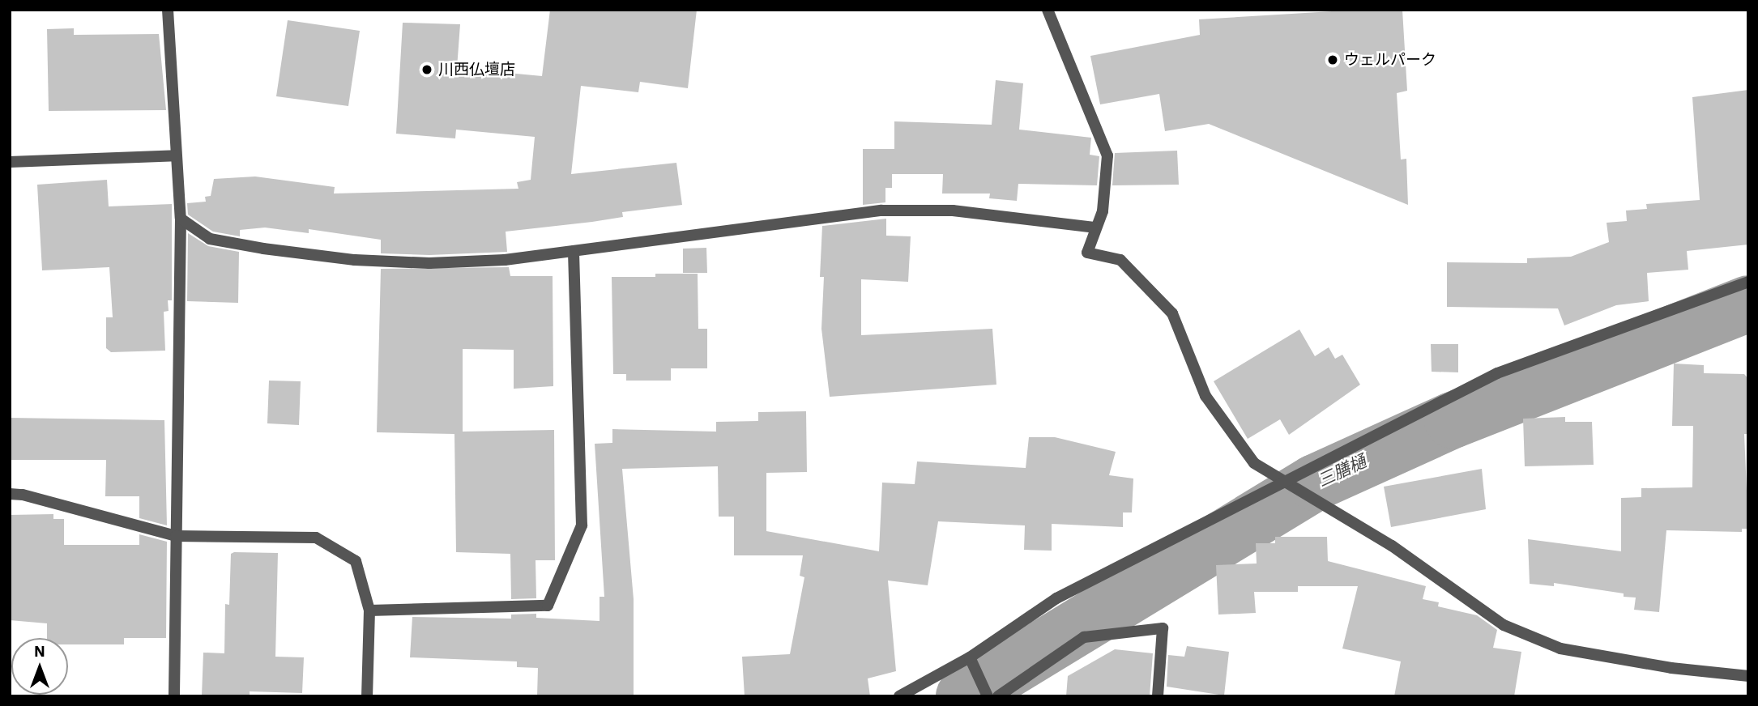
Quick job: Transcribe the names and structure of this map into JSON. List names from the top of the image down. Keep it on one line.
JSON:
{"water":["三膳樋"],"places":["ウェルパーク","川西仏壇店"],"north":"top"}
